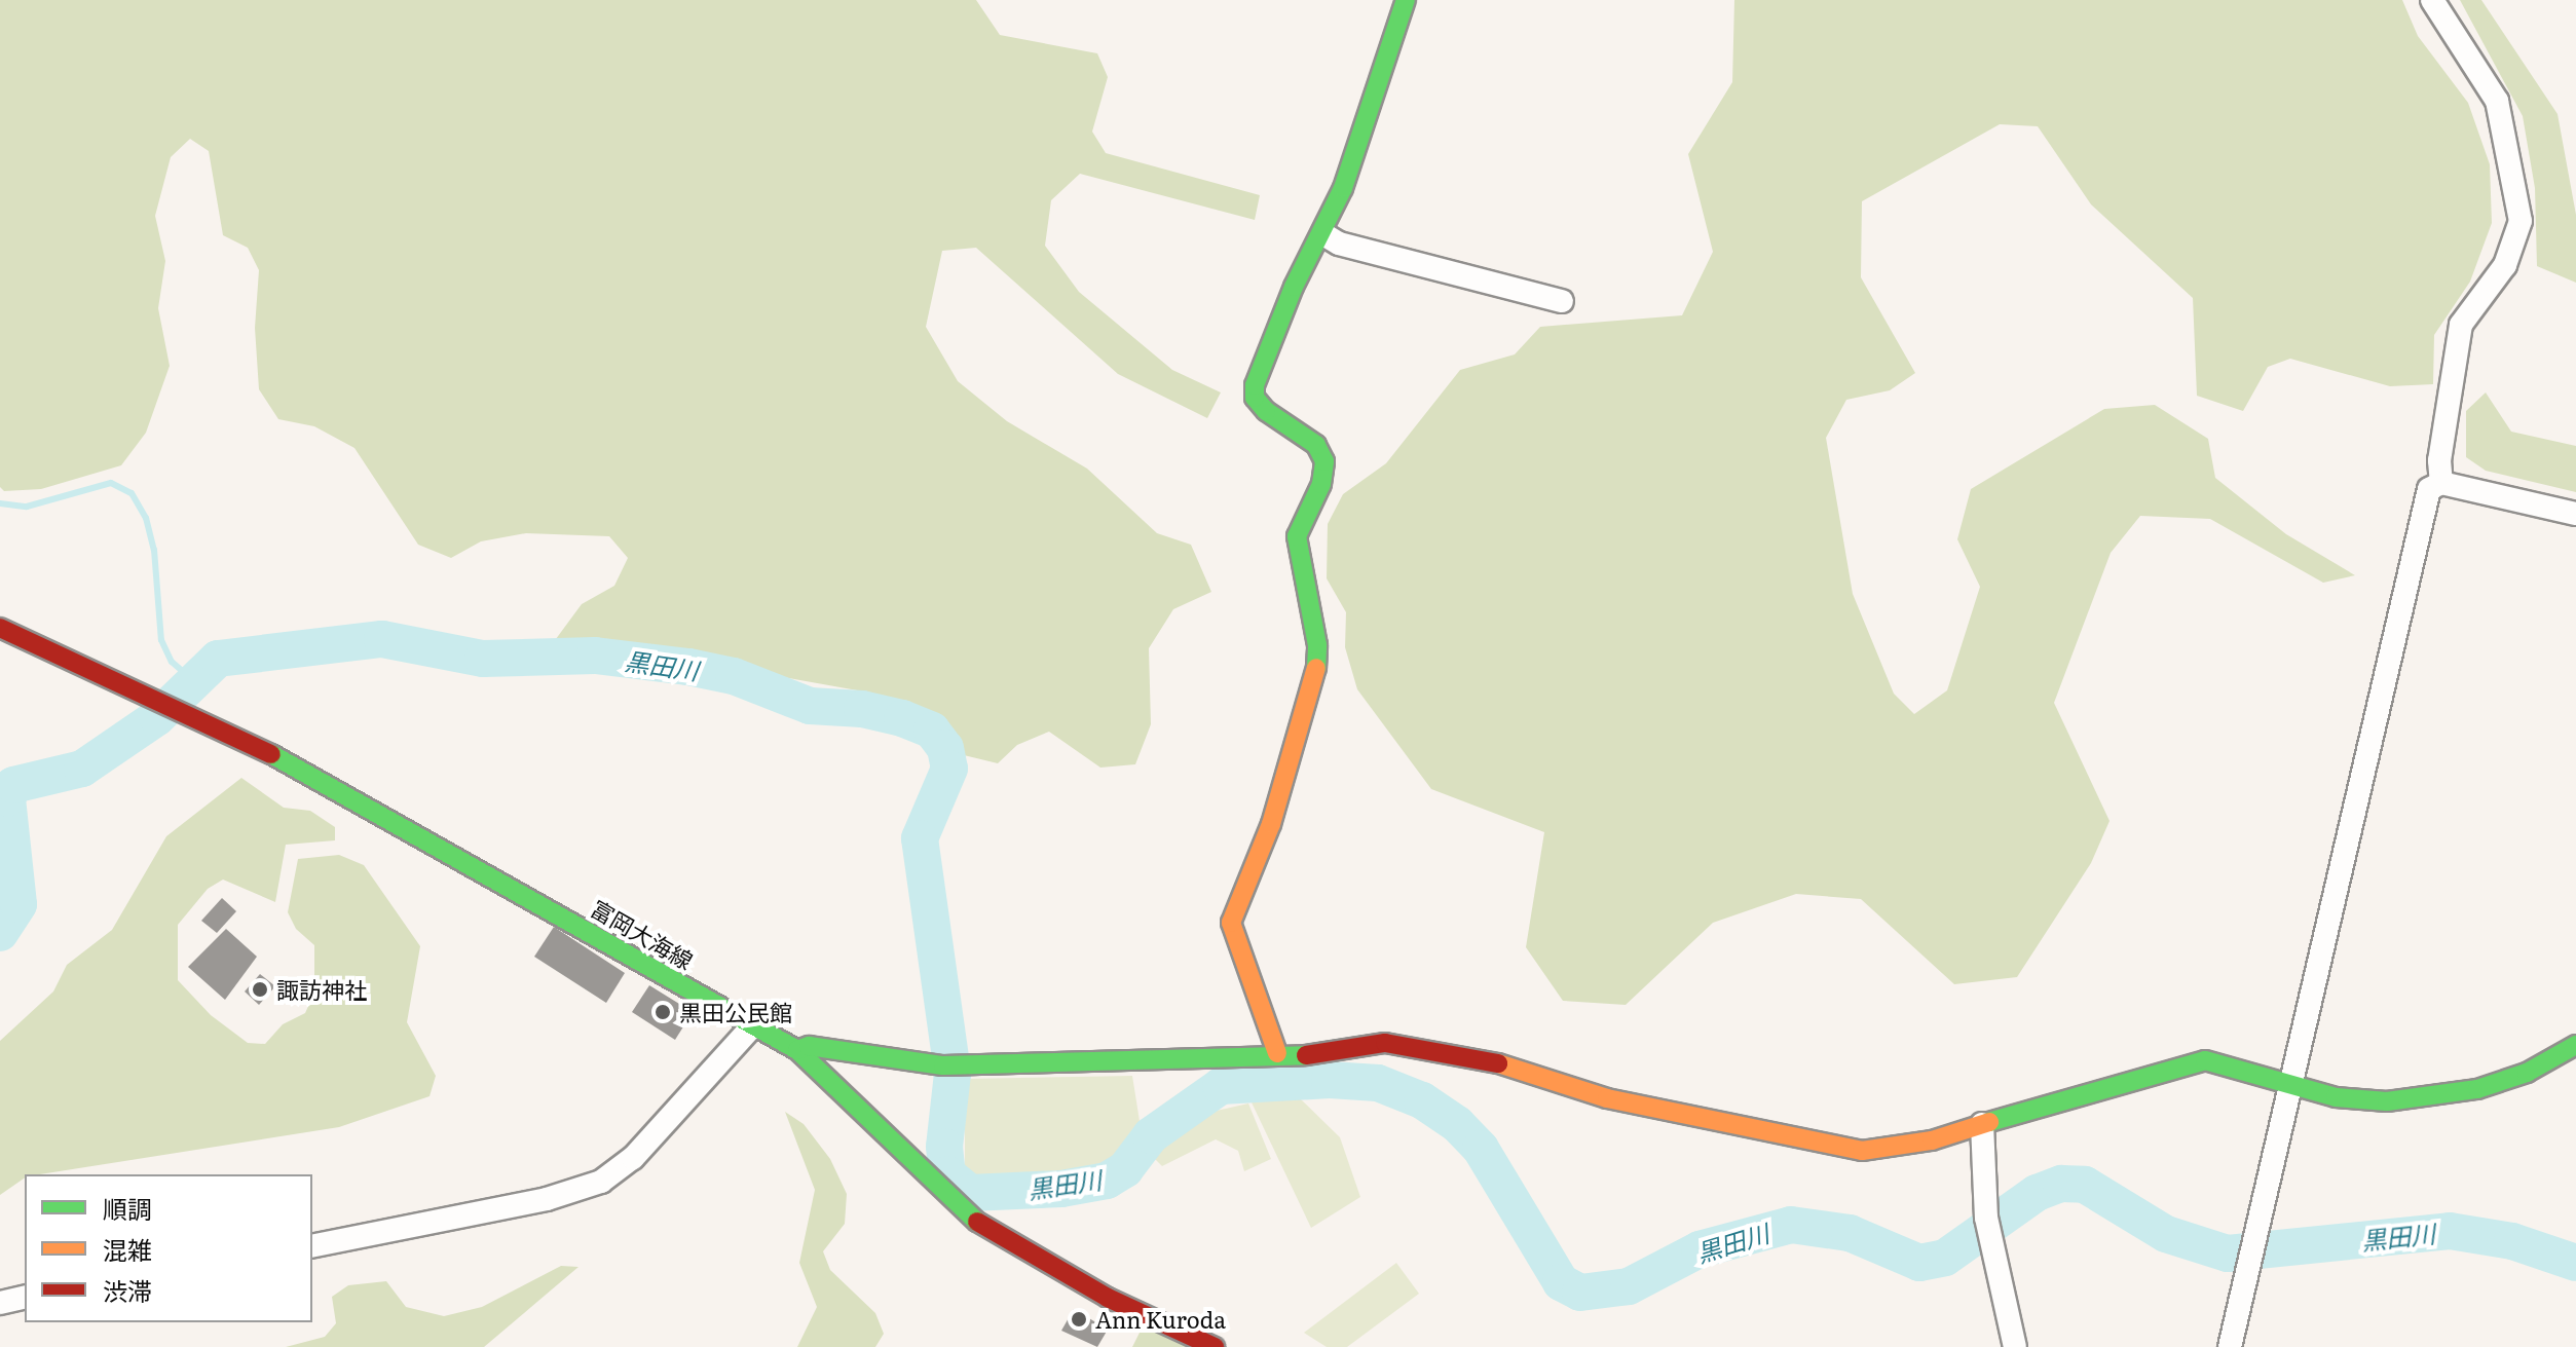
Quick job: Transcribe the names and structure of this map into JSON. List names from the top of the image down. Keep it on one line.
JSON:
{"streets":{"street":["富岡大海線"]},"water":["黒田川"],"places":["諏訪神社","黒田公民館","Ann Kuroda"],"legend":["順調","混雑","渋滞"]}
